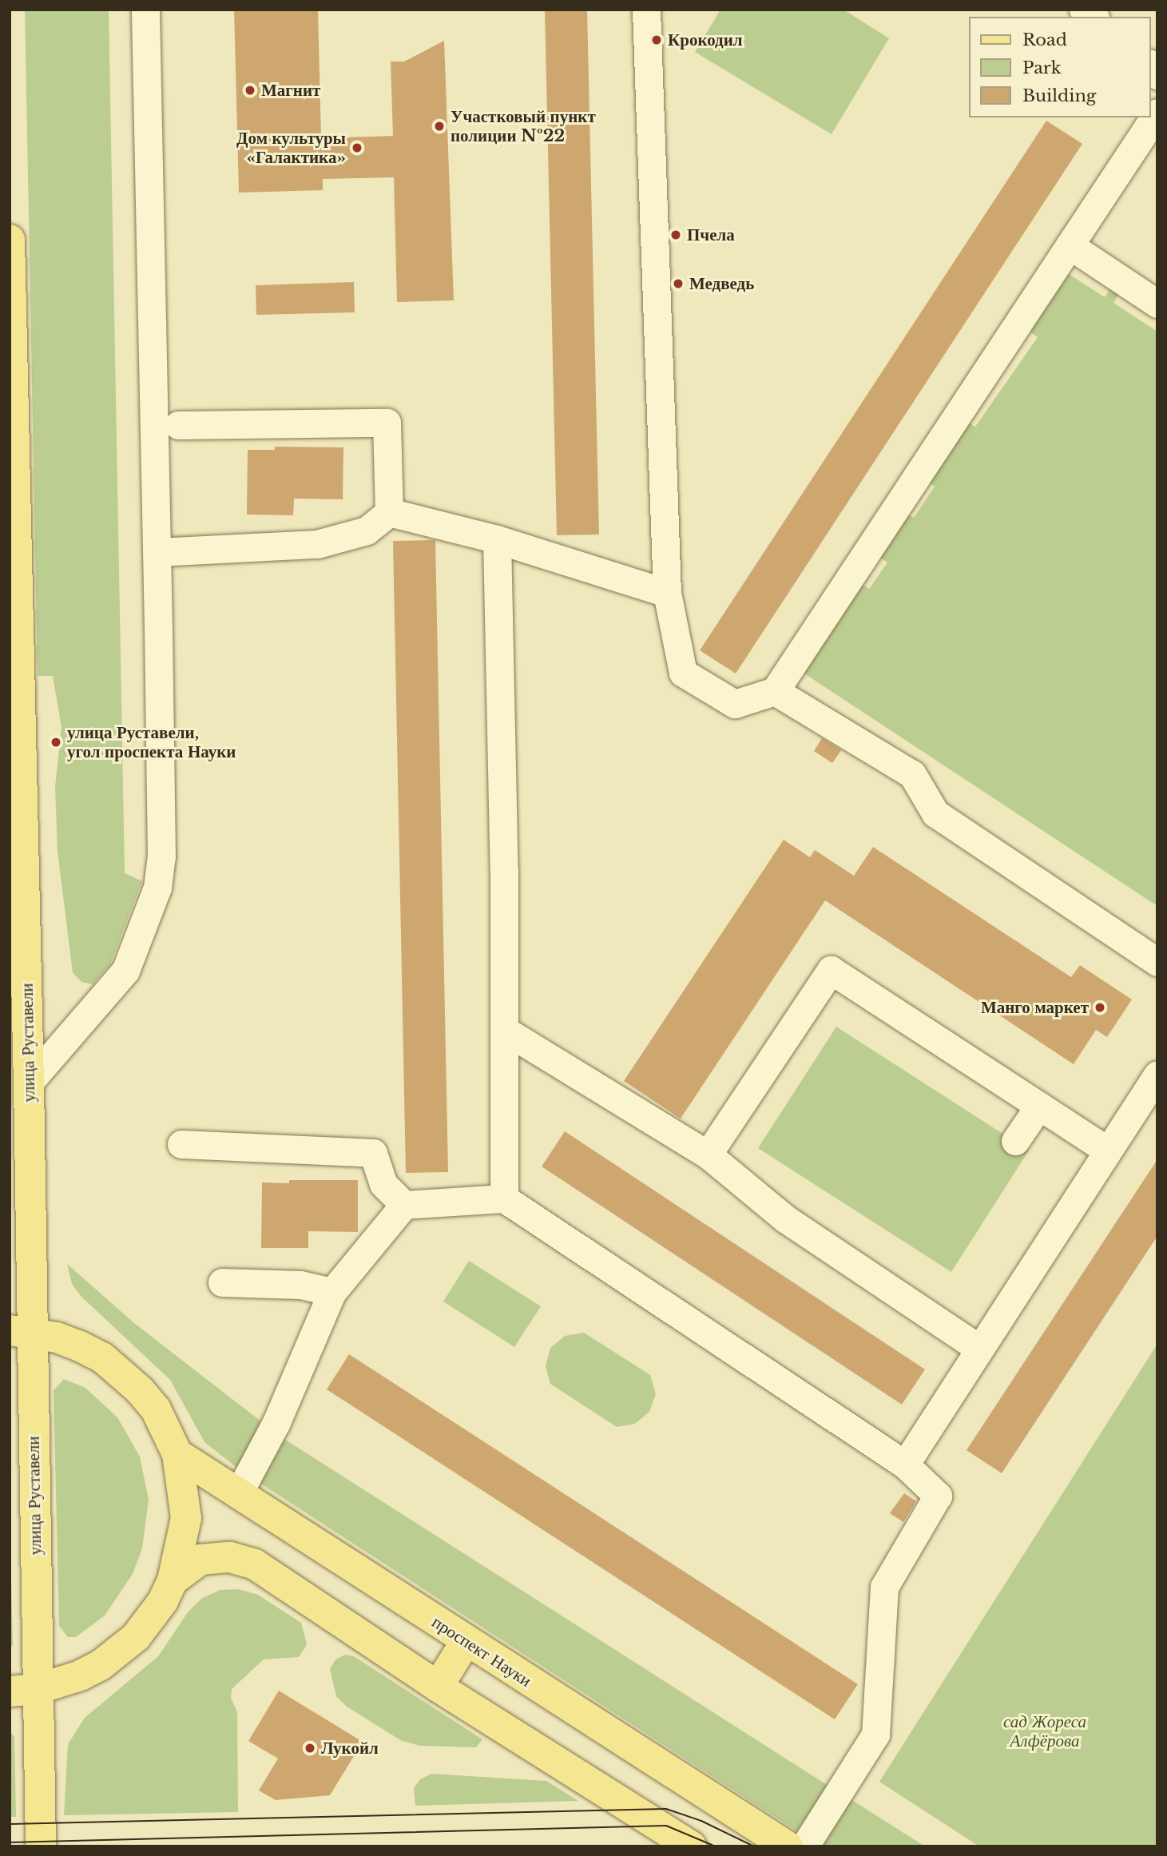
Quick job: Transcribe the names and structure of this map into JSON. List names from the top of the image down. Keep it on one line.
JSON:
{"streets":{"main road":["улица Руставели","проспект Науки"]},"parks":["сад Жореса Алфёрова"],"places":["Крокодил","Магнит","Участковый пункт полиции №22","Дом культуры «Галактика»","Пчела","Медведь","улица Руставели, угол проспекта Науки","Манго маркет","Лукойл"],"legend":["Road","Park","Building"]}
